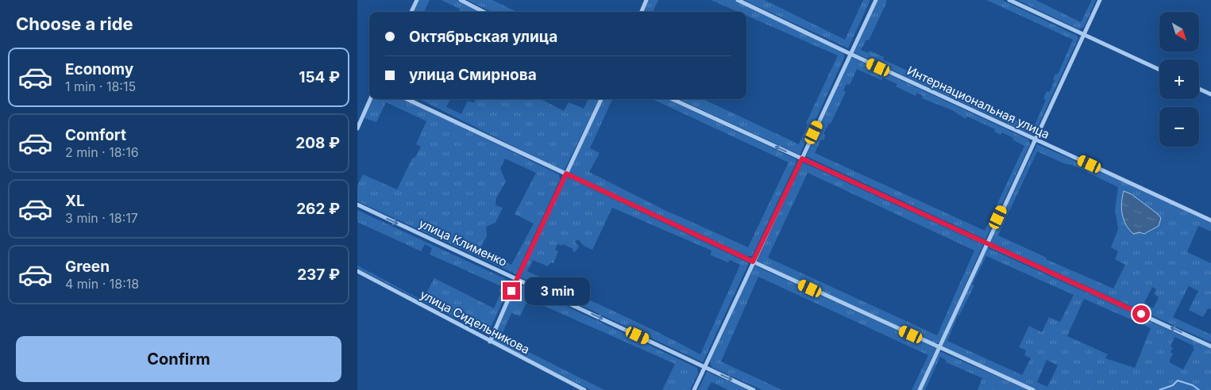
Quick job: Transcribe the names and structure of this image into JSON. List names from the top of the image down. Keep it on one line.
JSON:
{"streets":{"street":["Интернациональная улица","улица Клименко","улица Сидельникова"]},"one_way":["улица Клименко"],"north":"bottom right","page":{"heading":"Choose a ride","map_buttons":["+","−"],"banner":["Октябрьская улица","улица Смирнова"],"list":[{"name":"Economy","note":"1 min · 18:15","value":"154 ₽"},{"name":"Comfort","note":"2 min · 18:16","value":"208 ₽"},{"name":"XL","note":"3 min · 18:17","value":"262 ₽"},{"name":"Green","note":"4 min · 18:18","value":"237 ₽"}],"bubble":"3 min","buttons":"Confirm"}}
